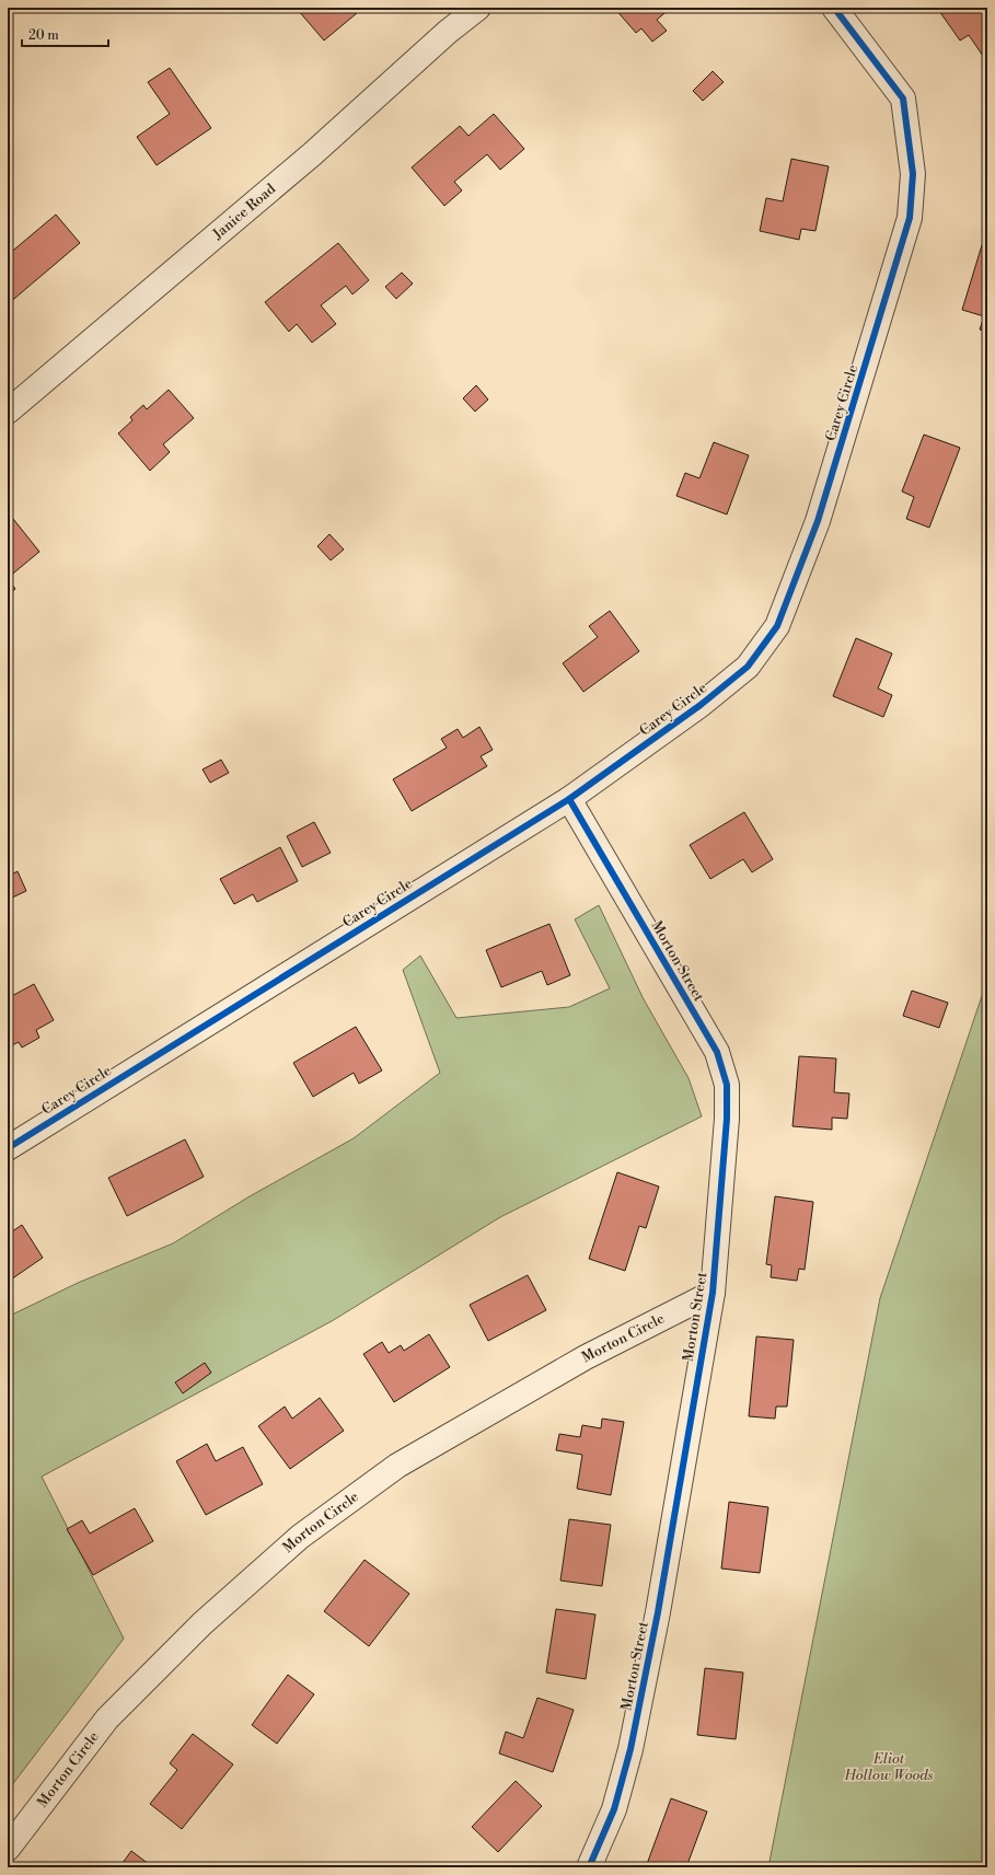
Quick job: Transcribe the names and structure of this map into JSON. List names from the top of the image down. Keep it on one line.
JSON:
{"streets":{"street":["Janice Road","Carey Circle","Morton Street","Morton Circle"]},"crossings":[["Carey Circle","Morton Street"],["Morton Street","Morton Circle"]],"parks":["Eliot Hollow Woods"],"scale_bar":"20 m"}
